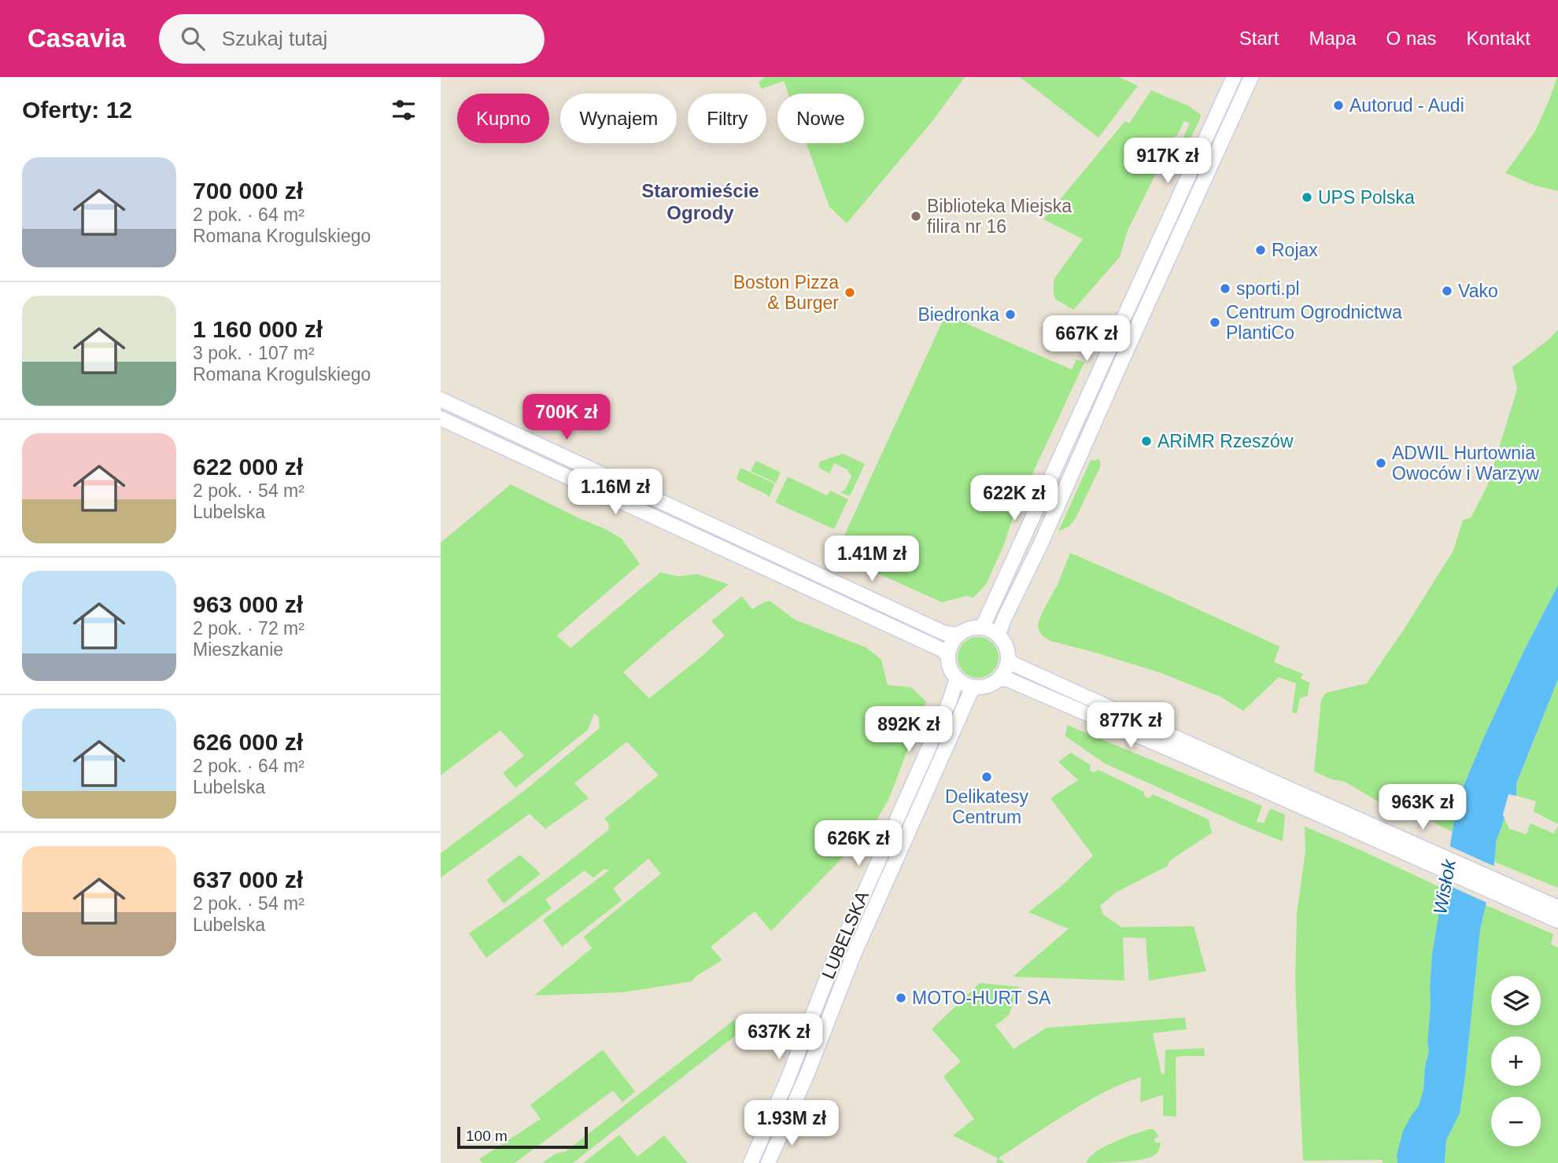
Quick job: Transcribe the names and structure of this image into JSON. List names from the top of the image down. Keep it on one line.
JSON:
{"streets":{"main road":["LUBELSKA"]},"districts":["Staromieście Ogrody"],"water":["Wisłok"],"places":["Autorud - Audi","UPS Polska","Biblioteka Miejska filira nr 16","Rojax","sporti.pl","Vako","Boston Pizza & Burger","Biedronka","Centrum Ogrodnictwa PlantiCo","ARiMR Rzeszów","ADWIL Hurtownia Owoców i Warzyw","Delikatesy Centrum","MOTO-HURT SA"],"scale_bar":"100 m","page":{"header":"Casavia","search":"Szukaj tutaj","nav":["Start","Mapa","O nas","Kontakt"],"heading":"Oferty: 12","chip":["Kupno","Wynajem","Filtry","Nowe"],"price":["917K zł","667K zł","700K zł","1.16M zł","622K zł","1.41M zł","877K zł","892K zł","963K zł","626K zł","637K zł","1.93M zł"],"list":[{"name":"700 000 zł","note":"2 pok. · 64 m² · Romana Krogulskiego"},{"name":"1 160 000 zł","note":"3 pok. · 107 m² · Romana Krogulskiego"},{"name":"622 000 zł","note":"2 pok. · 54 m² · Lubelska"},{"name":"963 000 zł","note":"2 pok. · 72 m² · Mieszkanie"},{"name":"626 000 zł","note":"2 pok. · 64 m² · Lubelska"},{"name":"637 000 zł","note":"2 pok. · 54 m² · Lubelska"}],"map_buttons":["+","−"],"scale":"100 m"}}
